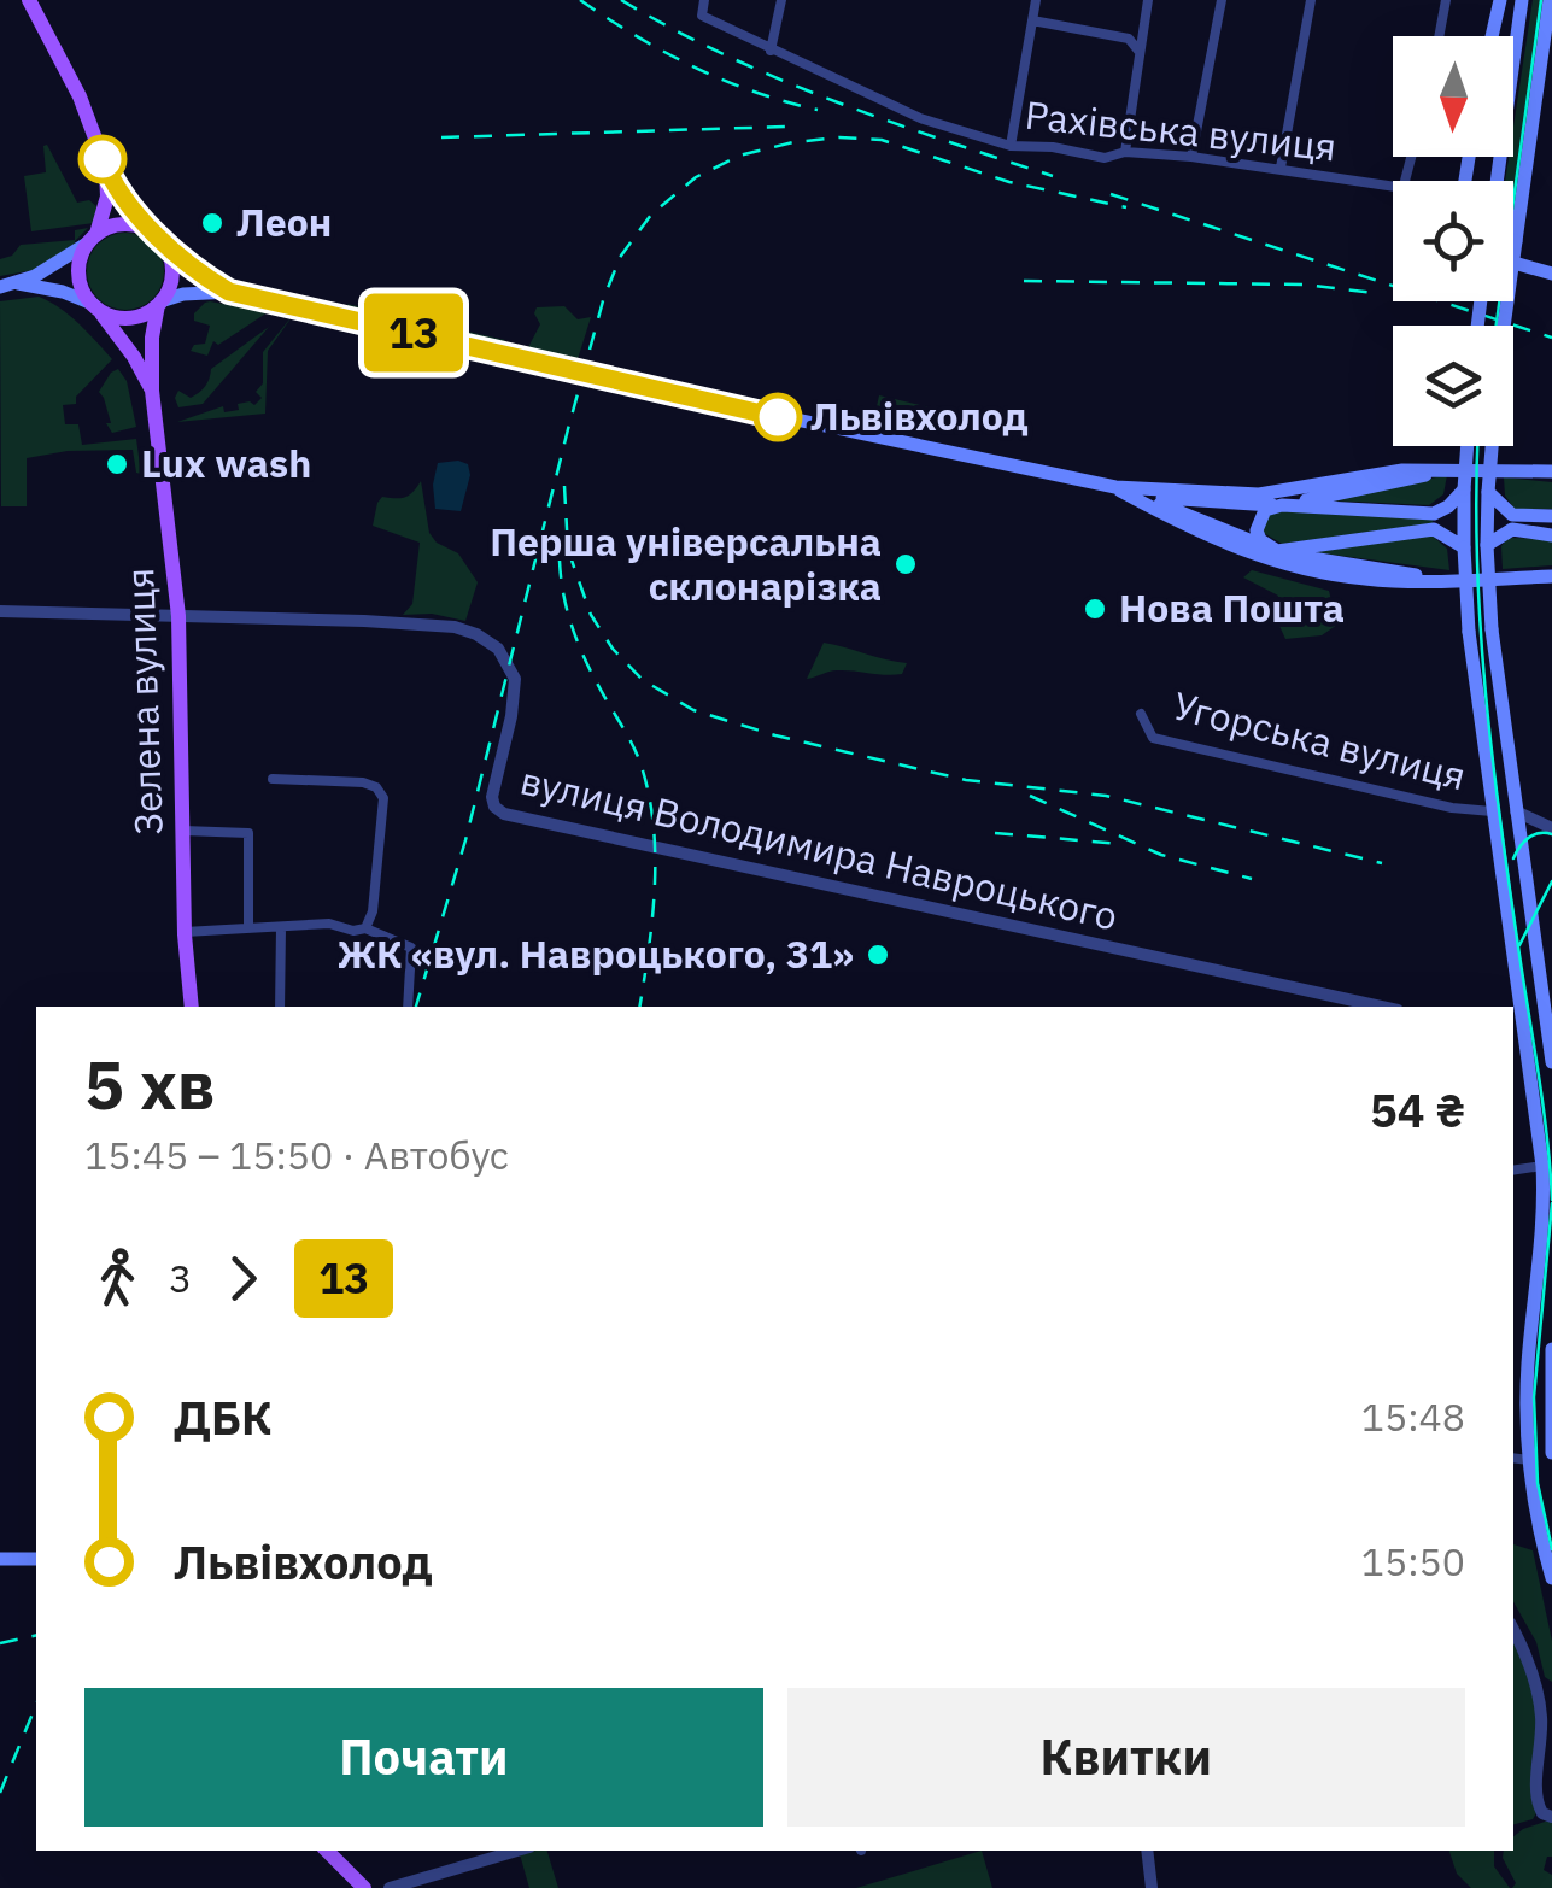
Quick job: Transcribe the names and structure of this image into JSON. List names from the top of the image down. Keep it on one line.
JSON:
{"streets":{"main road":["Зелена вулиця"],"street":["Рахівська вулиця","Угорська вулиця","вулиця Володимира Навроцького"]},"crossings":[["Зелена вулиця","вулиця Володимира Навроцького"]],"places":["Леон","Львівхолод","Lux wash","Перша універсальна склонарізка","Нова Пошта","ЖК «вул. Навроцького, 31»"],"lines":["bus line 13"],"north":"bottom","page":{"on_map":"13","heading":["5 хв","15:45 – 15:50 · Автобус","54 ₴"],"legs":["3","13"],"list":[{"name":"ДБК","value":"15:48"},{"name":"Львівхолод","value":"15:50"}],"buttons":["Почати","Квитки"]}}
